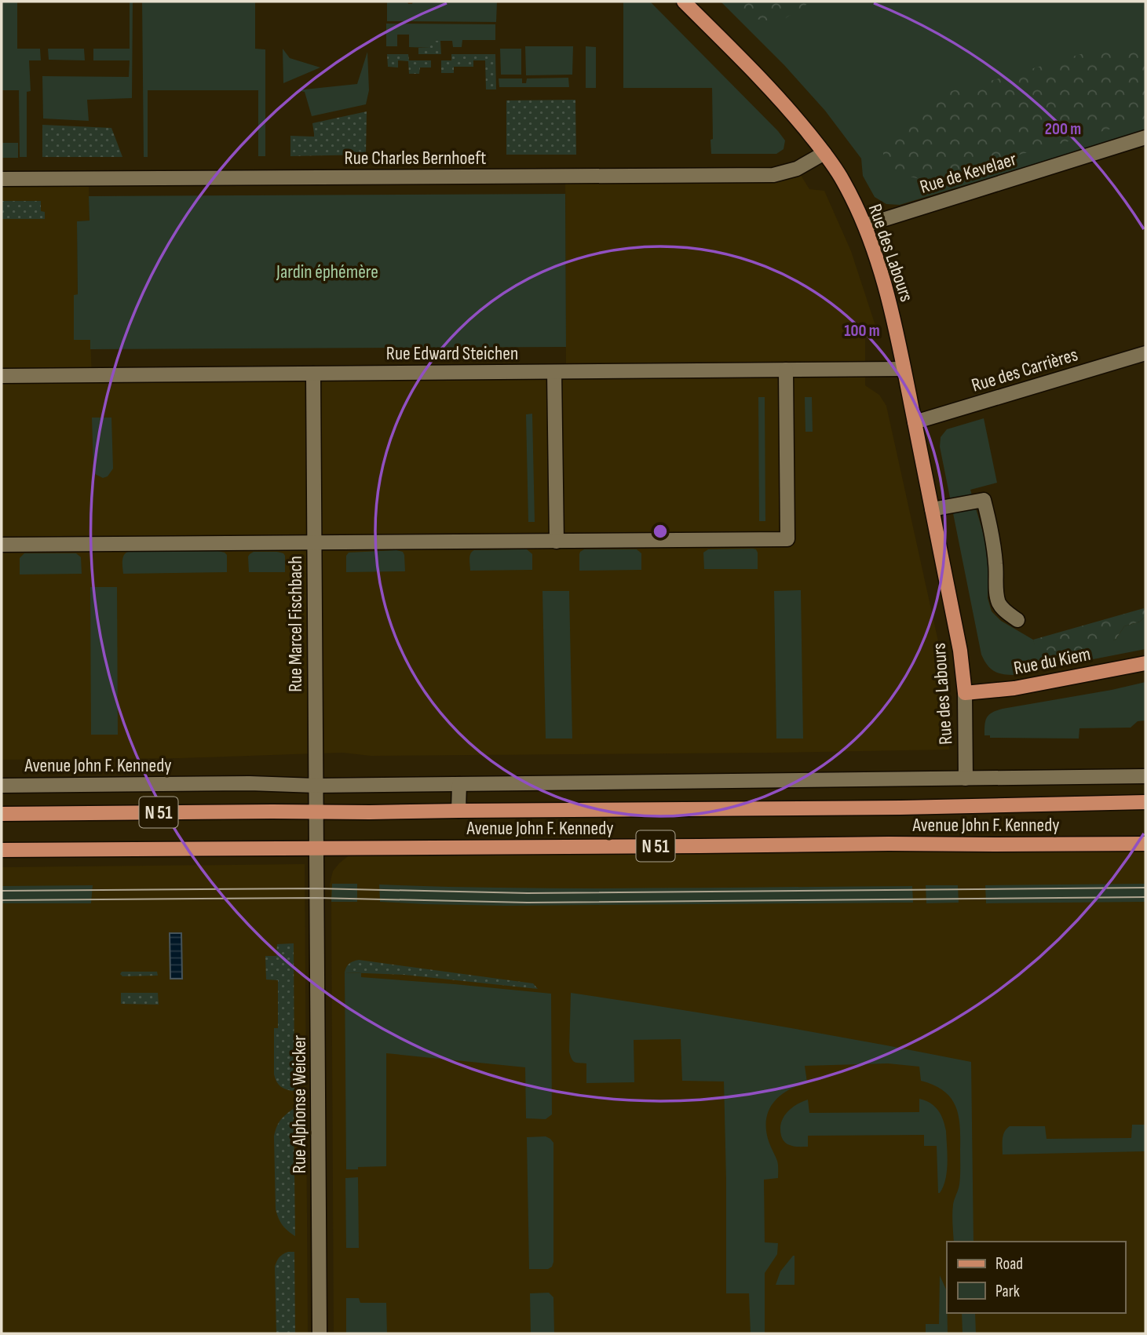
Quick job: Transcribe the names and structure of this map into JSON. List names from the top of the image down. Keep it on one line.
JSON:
{"streets":{"main road":["Rue des Labours","Rue du Kiem","Avenue John F. Kennedy","N 51"],"street":["Rue Charles Bernhoeft","Rue de Kevelaer","Rue Edward Steichen","Rue des Carrières","Rue Marcel Fischbach","Rue Alphonse Weicker"]},"crossings":[["Rue Charles Bernhoeft","Rue des Labours"],["Rue de Kevelaer","Rue des Labours"],["Rue des Labours","Rue Edward Steichen"],["Rue des Labours","Rue des Carrières"],["Rue des Labours","Rue du Kiem"],["Rue des Labours","Avenue John F. Kennedy"],["Rue Edward Steichen","Rue Marcel Fischbach"],["Rue Marcel Fischbach","Avenue John F. Kennedy"],["Rue Marcel Fischbach","Rue Alphonse Weicker"]],"parks":["Jardin éphémère"],"legend":["Road","Park"],"rings":["200 m","100 m"]}
